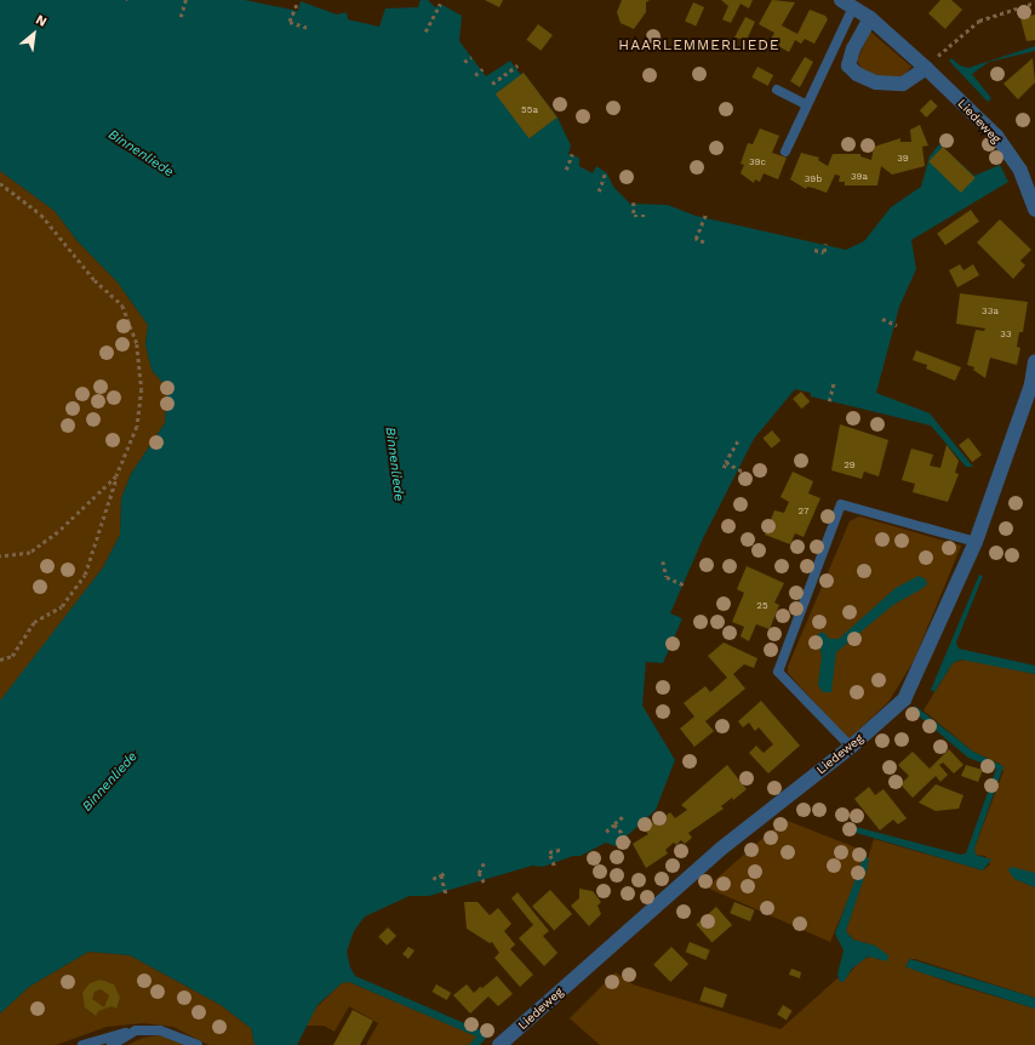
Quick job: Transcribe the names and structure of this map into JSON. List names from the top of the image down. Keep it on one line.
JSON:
{"streets":{"street":["Liedeweg"]},"districts":["HAARLEMMERLIEDE"],"water":["Binnenliede"],"house_numbers":["55a","39","39c","39a","39b","33a","33","29","27","25"],"north":"top right"}
